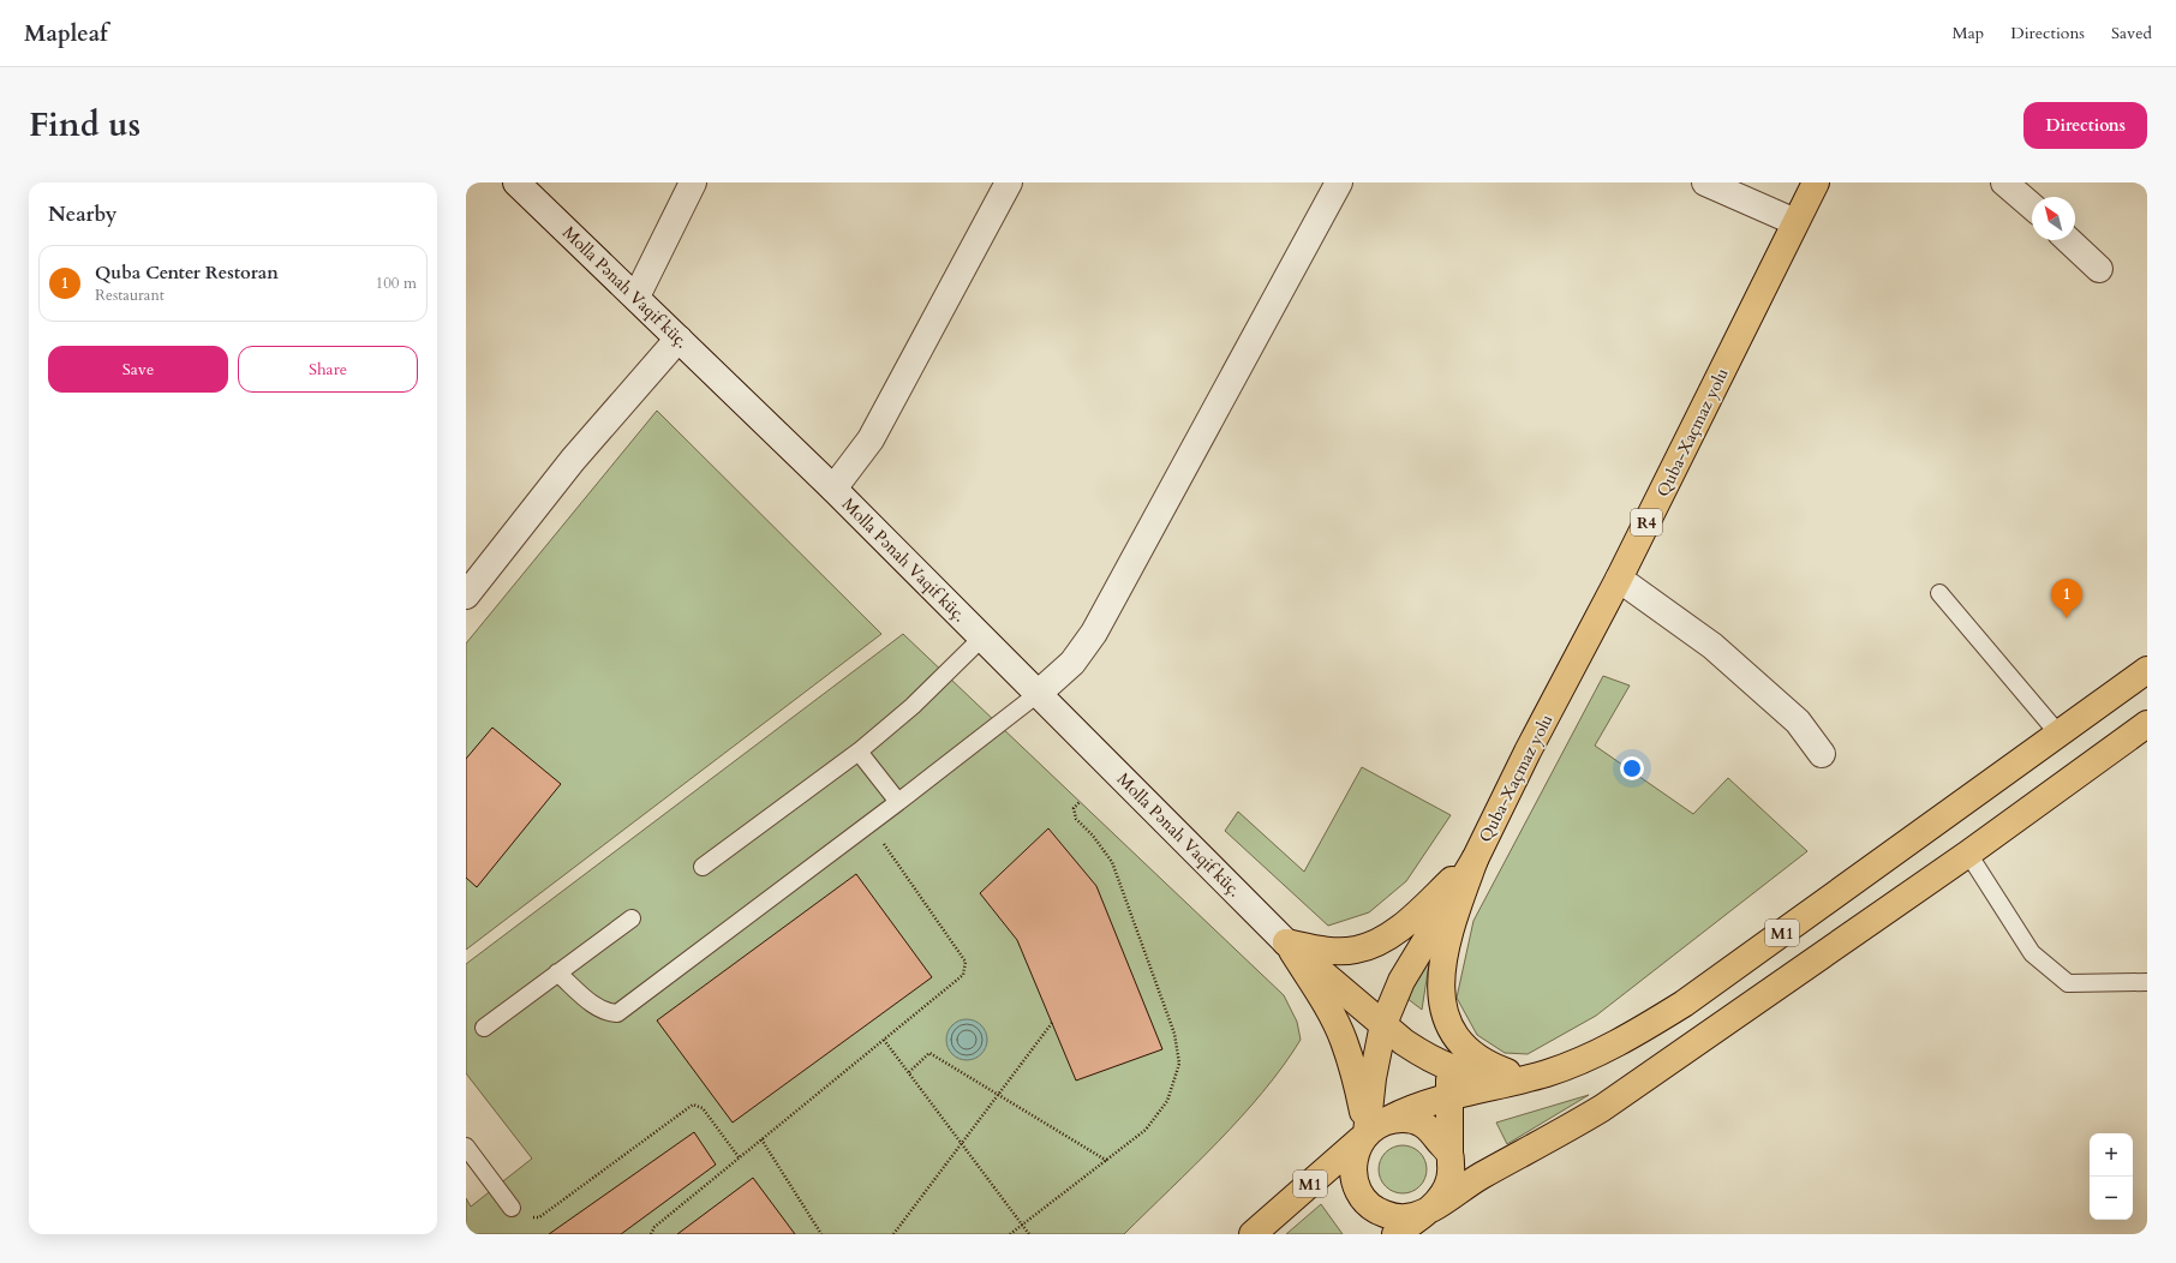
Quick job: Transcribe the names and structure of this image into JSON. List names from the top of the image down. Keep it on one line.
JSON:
{"streets":{"main road":["Quba-Xaçmaz yolu","R4","M1"],"street":["Molla Pənah Vaqif küç."]},"north":"top left","page":{"header":"Mapleaf","nav":["Map","Directions","Saved"],"title":"Find us","buttons":["Directions",["Save","Share"]],"heading":"Nearby","list":[{"mark":"1","name":"Quba Center Restoran","note":"Restaurant","value":"100 m"}],"pins":"1","map_buttons":["+","−"]}}
